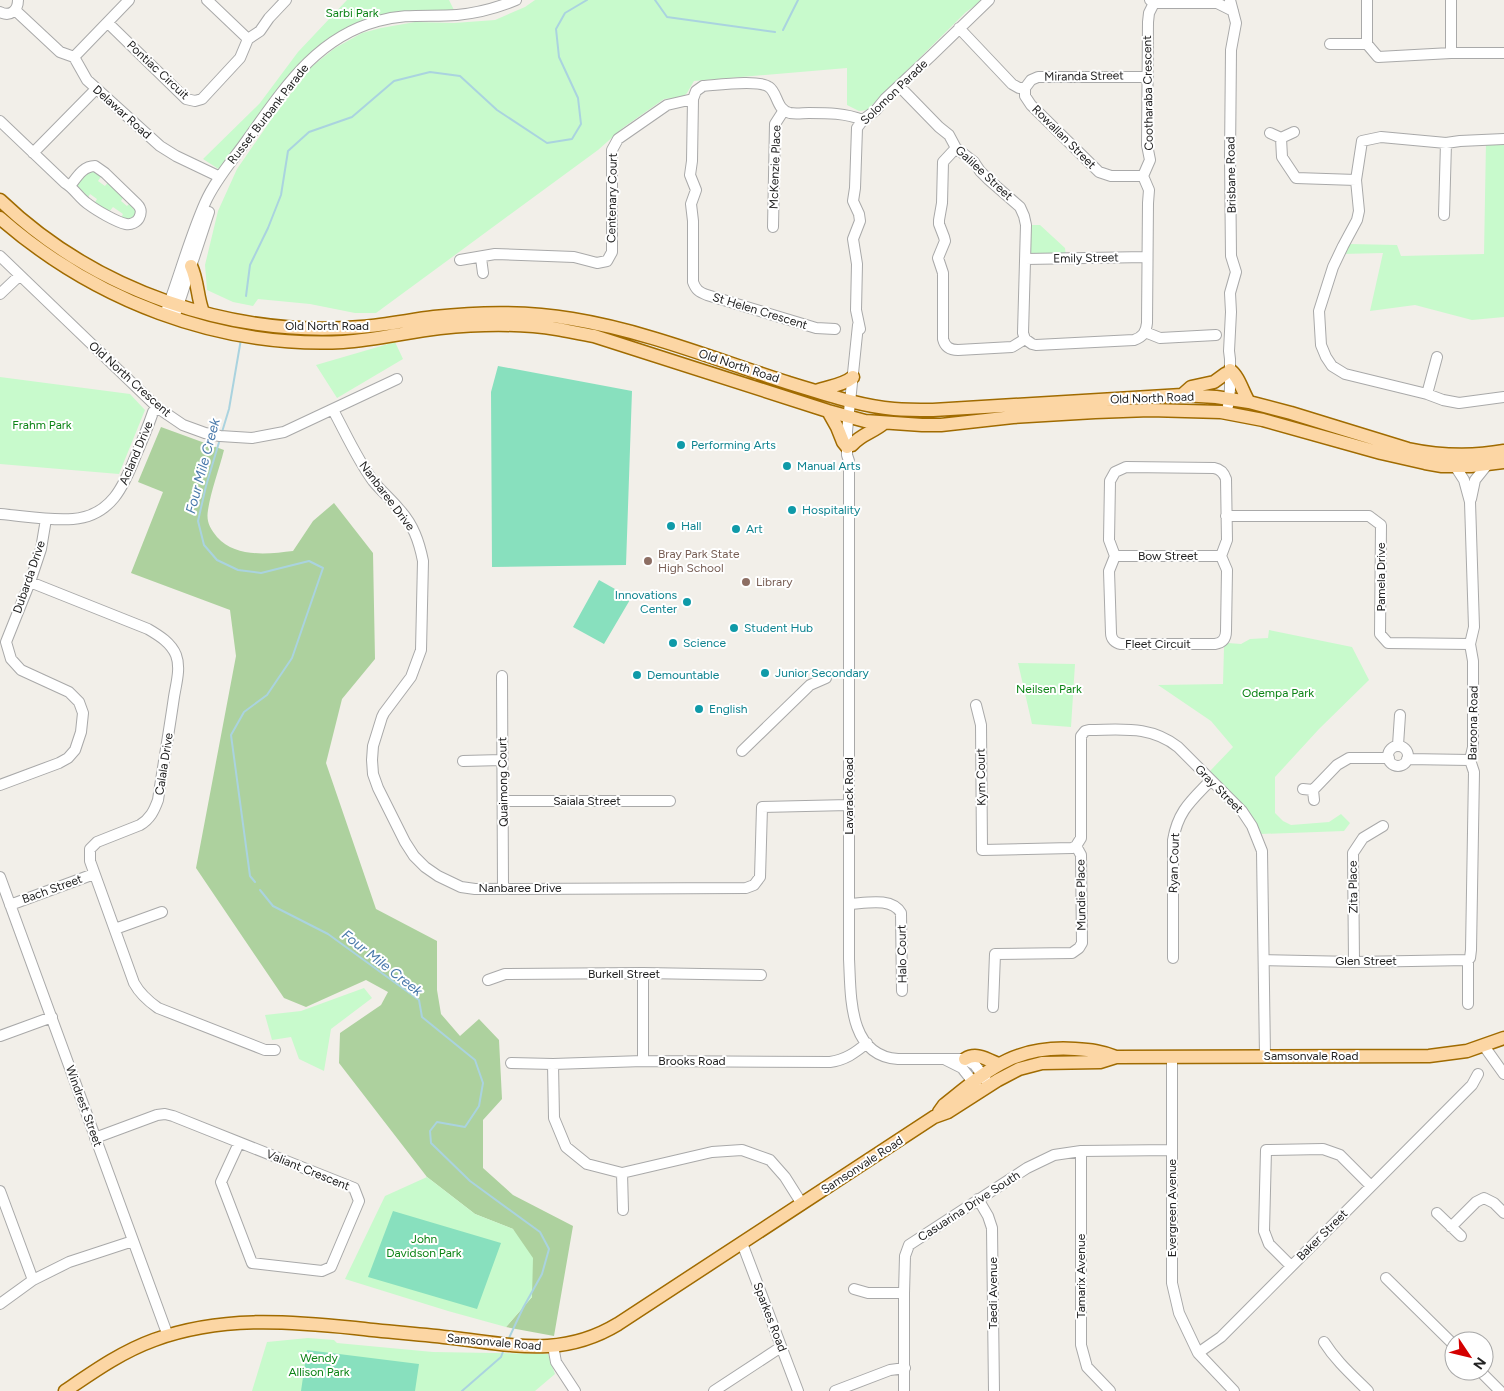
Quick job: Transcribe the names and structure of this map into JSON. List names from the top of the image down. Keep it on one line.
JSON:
{"streets":{"main road":["Old North Road","Samsonvale Road"],"street":["Pontiac Circuit","Miranda Street","Solomon Parade","Cootharaba Crescent","Delawar Road","Russet Burbank Parade","Rowallan Street","McKenzie Place","Galilee Street","Brisbane Road","Centenary Court","Emily Street","St Helen Crescent","Old North Crescent","Acland Drive","Nanbaree Drive","Bow Street","Dubarda Drive","Pamela Drive","Fleet Circuit","Baroona Road","Calala Drive","Kym Court","Quaimong Court","Gray Street","Lavarack Road","Saiala Street","Ryan Court","Zita Place","Bach Street","Mundie Place","Halo Court","Glen Street","Burkell Street","Brooks Road","Windrest Street","Valiant Crescent","Casuarina Drive South","Evergreen Avenue","Baker Street","Tamarix Avenue","Taedi Avenue","Sparkes Road"]},"crossings":[["Miranda Street","Cootharaba Crescent"],["Miranda Street","Rowallan Street"],["Solomon Parade","Galilee Street"],["Solomon Parade","Old North Road"],["Solomon Parade","Lavarack Road"],["Cootharaba Crescent","Rowallan Street"],["Cootharaba Crescent","Emily Street"],["Delawar Road","Russet Burbank Parade"],["Russet Burbank Parade","Old North Road"],["Galilee Street","Emily Street"],["Brisbane Road","Old North Road"],["Centenary Court","St Helen Crescent"],["Old North Road","Baroona Road"],["Old North Road","Lavarack Road"],["Old North Crescent","Acland Drive"],["Old North Crescent","Nanbaree Drive"],["Acland Drive","Dubarda Drive"],["Nanbaree Drive","Quaimong Court"],["Nanbaree Drive","Lavarack Road"],["Bow Street","Fleet Circuit"],["Dubarda Drive","Calala Drive"],["Pamela Drive","Fleet Circuit"],["Pamela Drive","Baroona Road"],["Baroona Road","Glen Street"],["Calala Drive","Bach Street"],["Kym Court","Mundie Place"],["Quaimong Court","Saiala Street"],["Gray Street","Ryan Court"],["Gray Street","Mundie Place"],["Gray Street","Glen Street"],["Gray Street","Samsonvale Road"],["Lavarack Road","Halo Court"],["Lavarack Road","Brooks Road"],["Zita Place","Glen Street"],["Bach Street","Windrest Street"],["Samsonvale Road","Windrest Street"],["Samsonvale Road","Evergreen Avenue"],["Samsonvale Road","Sparkes Road"],["Windrest Street","Valiant Crescent"],["Casuarina Drive South","Evergreen Avenue"],["Casuarina Drive South","Tamarix Avenue"],["Casuarina Drive South","Taedi Avenue"],["Evergreen Avenue","Baker Street"]],"water":["Four Mile Creek"],"parks":["Sarbi Park","Frahm Park","Neilsen Park","Odempa Park","John Davidson Park","Wendy Allison Park"],"places":["Performing Arts","Manual Arts","Hospitality","Hall","Art","Bray Park State High School","Library","Innovations Center","Student Hub","Science","Junior Secondary","Demountable","English"],"north":"bottom right"}
